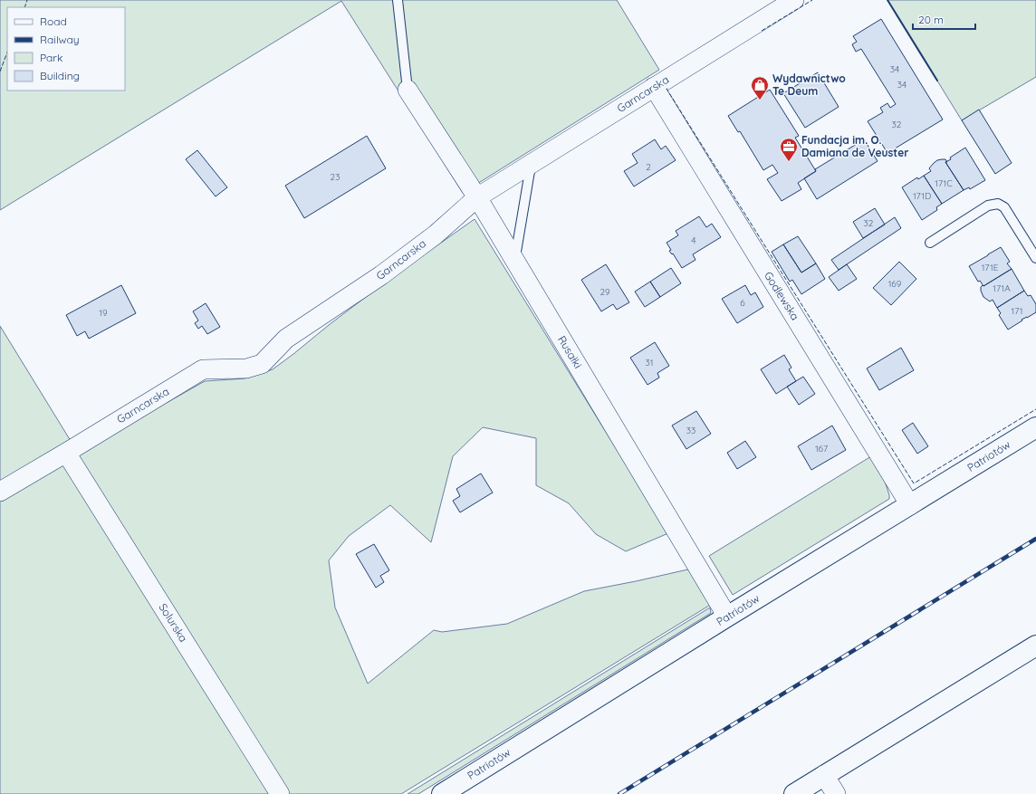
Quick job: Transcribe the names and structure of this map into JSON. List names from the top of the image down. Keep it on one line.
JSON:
{"streets":{"main road":["Patriotów"],"street":["Garncarska","Godlewska","Rusałki","Solurska"]},"crossings":[["Garncarska","Godlewska"],["Garncarska","Rusałki"],["Garncarska","Solurska"],["Godlewska","Patriotów"],["Rusałki","Patriotów"]],"places":{"shop":["Wydawnictwo Te Deum"],"office":["Fundacja im. O. Damiana de Veuster"]},"house_numbers":["34","34","32","2","23","171C","171D","32","4","171E","169","171A","29","6","171","19","31","33","167"],"legend":["Road","Railway","Park","Building"],"scale_bar":"20 m"}
